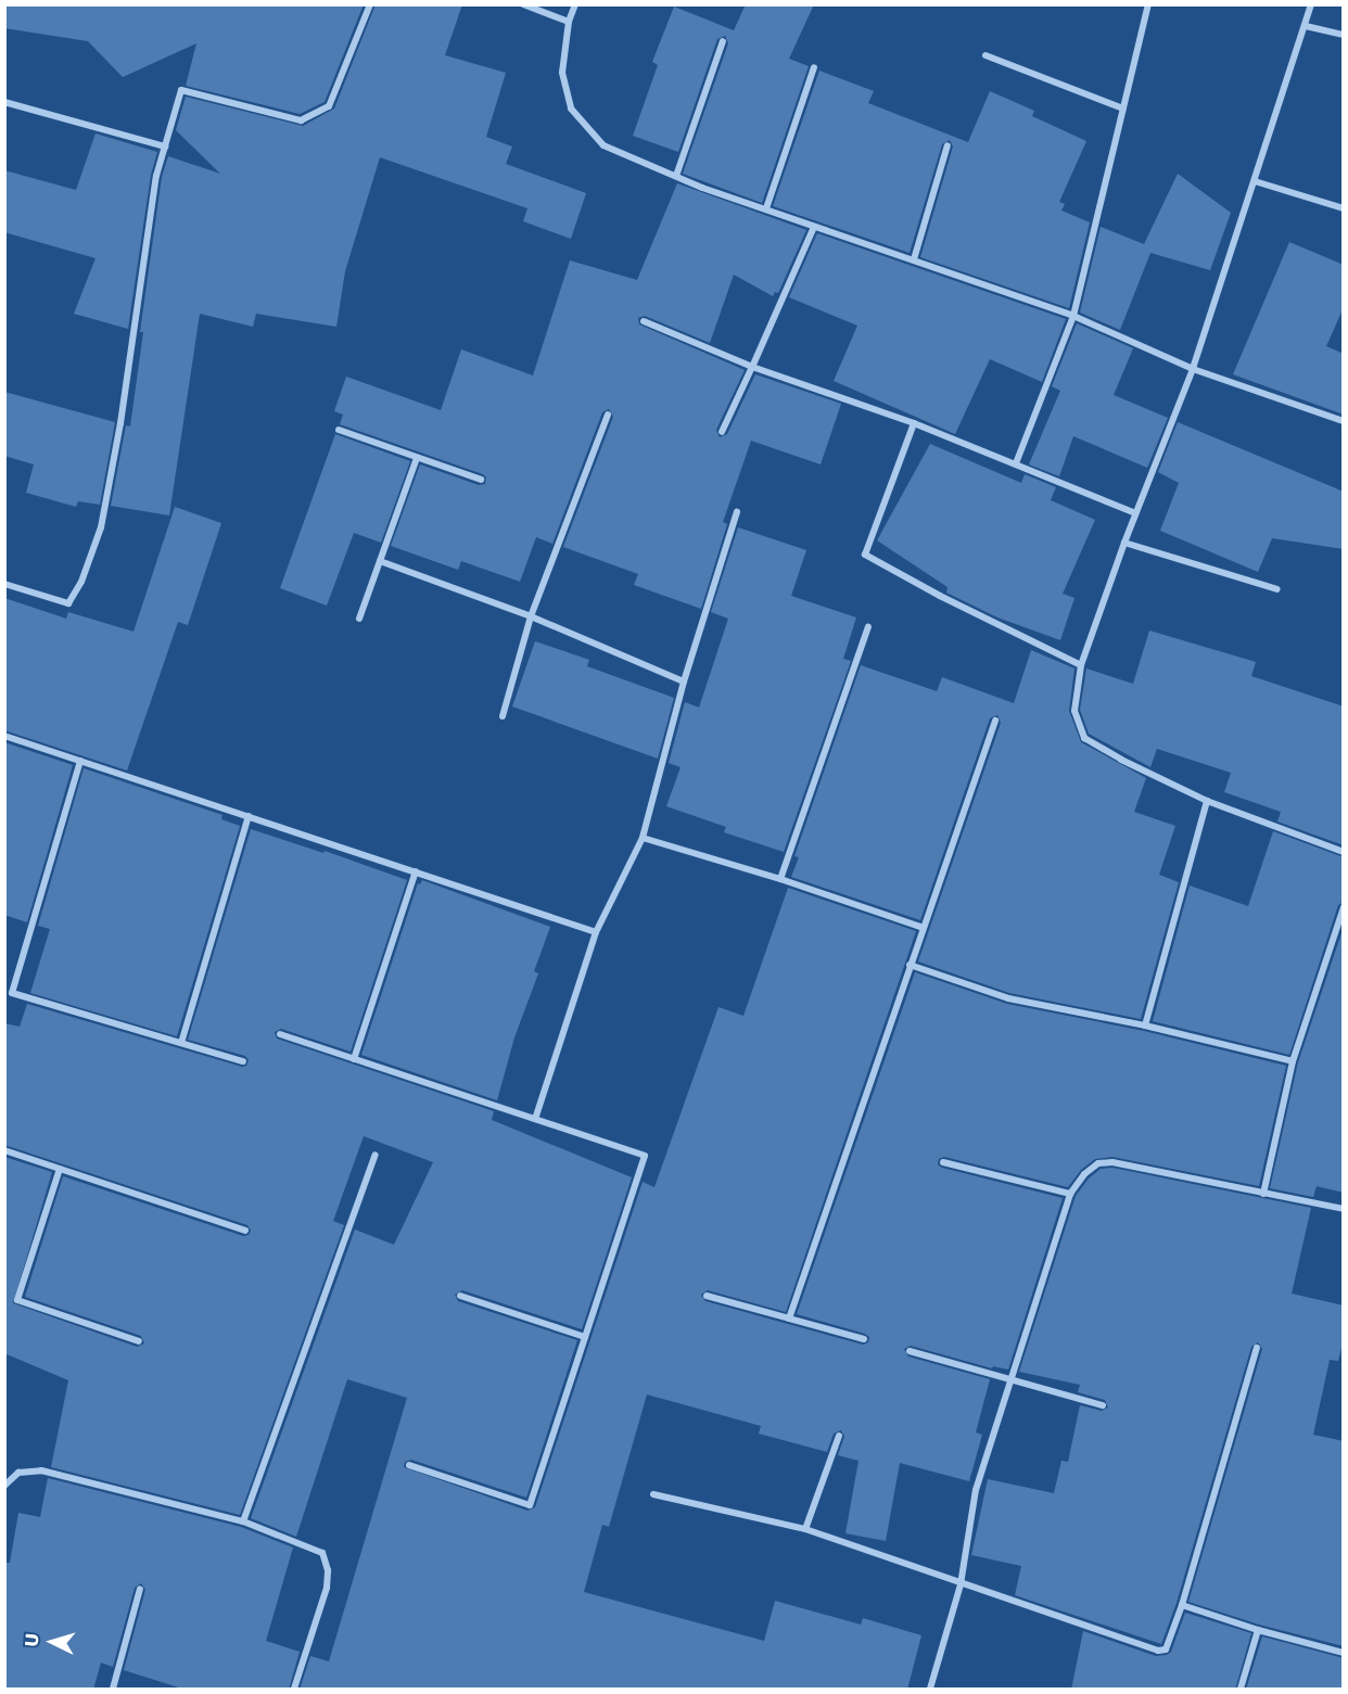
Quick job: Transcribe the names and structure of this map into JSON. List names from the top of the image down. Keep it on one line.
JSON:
{"north":"left"}
